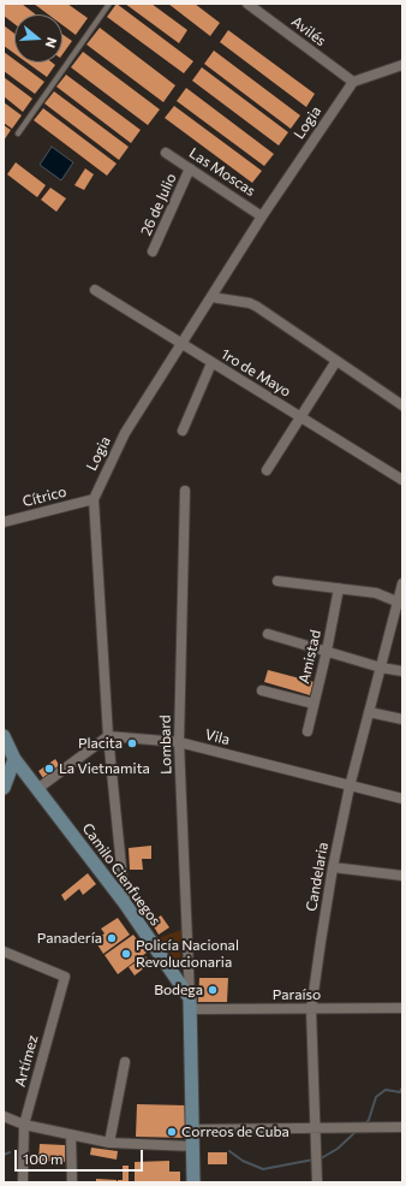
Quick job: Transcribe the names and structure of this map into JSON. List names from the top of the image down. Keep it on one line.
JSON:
{"streets":{"main road":["Camilo Cienfuegos"],"street":["Avilés","Logia","Las Moscas","26 de Julio","1ro de Mayo","Cítrico","Amistad","Vila","Lombard","Candelaria","Paraíso","Artímez"]},"crossings":[["Avilés","Logia"],["Logia","Las Moscas"],["Logia","1ro de Mayo"],["Logia","Cítrico"],["Logia","Vila"],["Logia","Camilo Cienfuegos"],["Las Moscas","26 de Julio"],["Vila","Lombard"],["Vila","Candelaria"],["Lombard","Camilo Cienfuegos"],["Lombard","Paraíso"],["Camilo Cienfuegos","Paraíso"],["Candelaria","Paraíso"]],"places":["Placita","La Vietnamita","Panadería","Policía Nacional Revolucionaria","Bodega","Correos de Cuba"],"scale_bar":"100 m","north":"right"}
